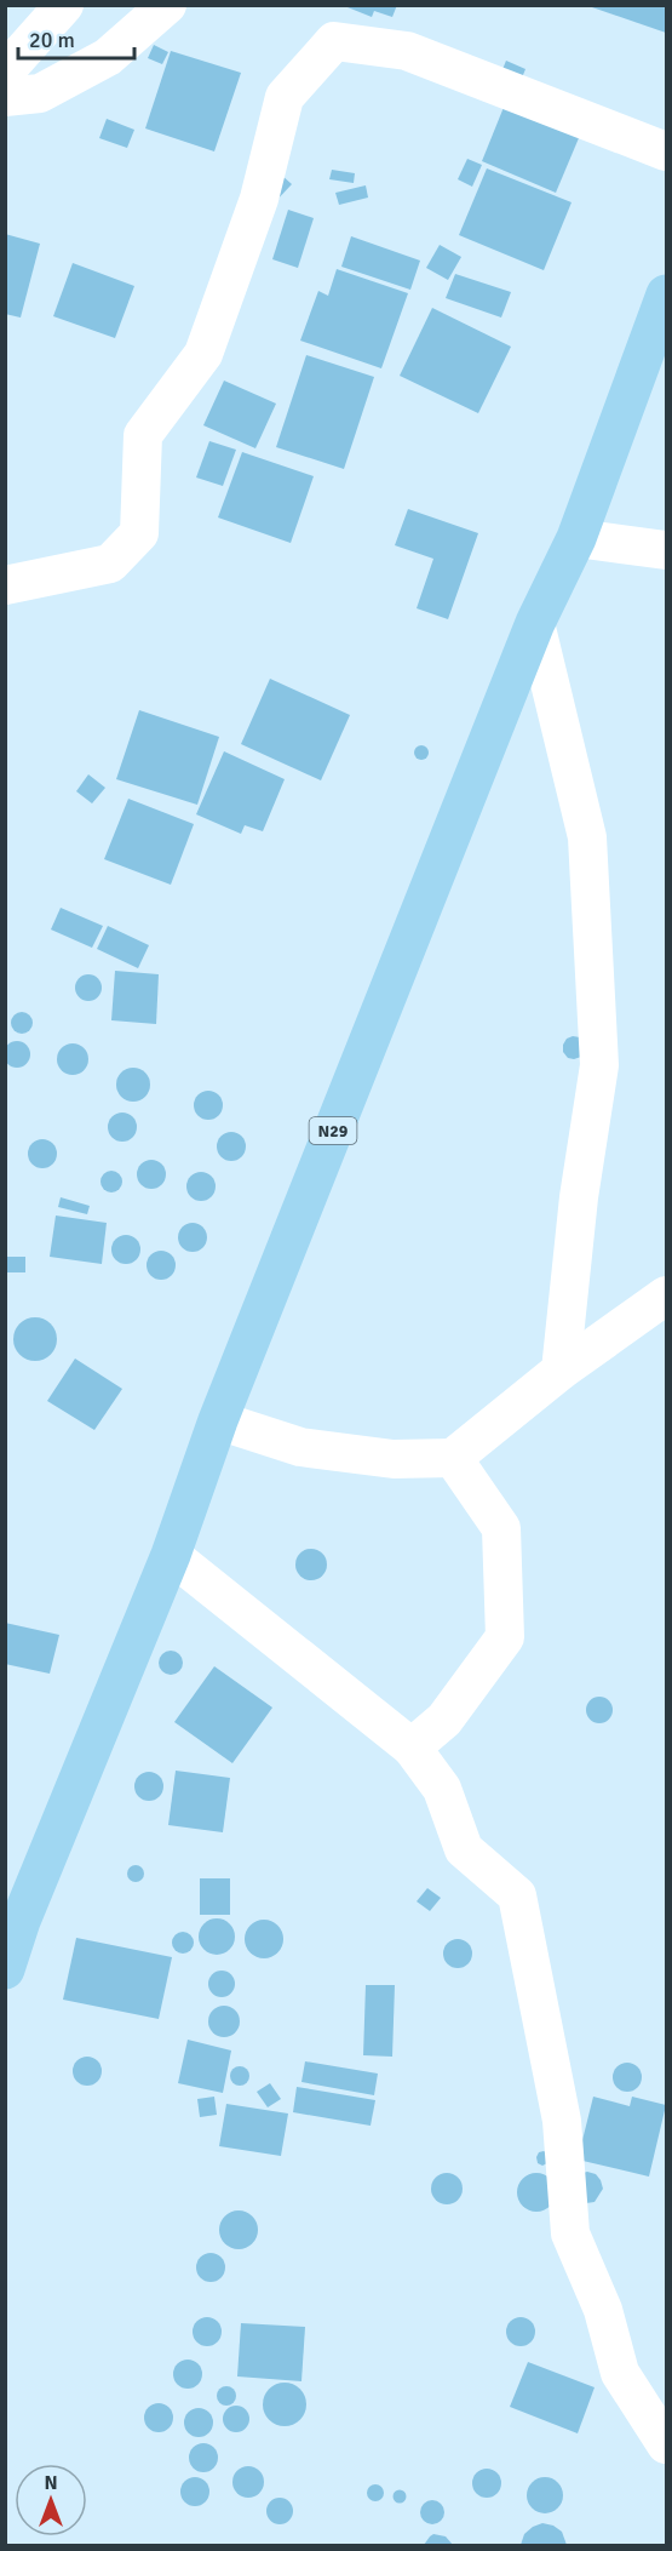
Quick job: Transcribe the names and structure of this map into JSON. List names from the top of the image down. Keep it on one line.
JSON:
{"streets":{"main road":["N29"]},"scale_bar":"20 m","north":"top"}
